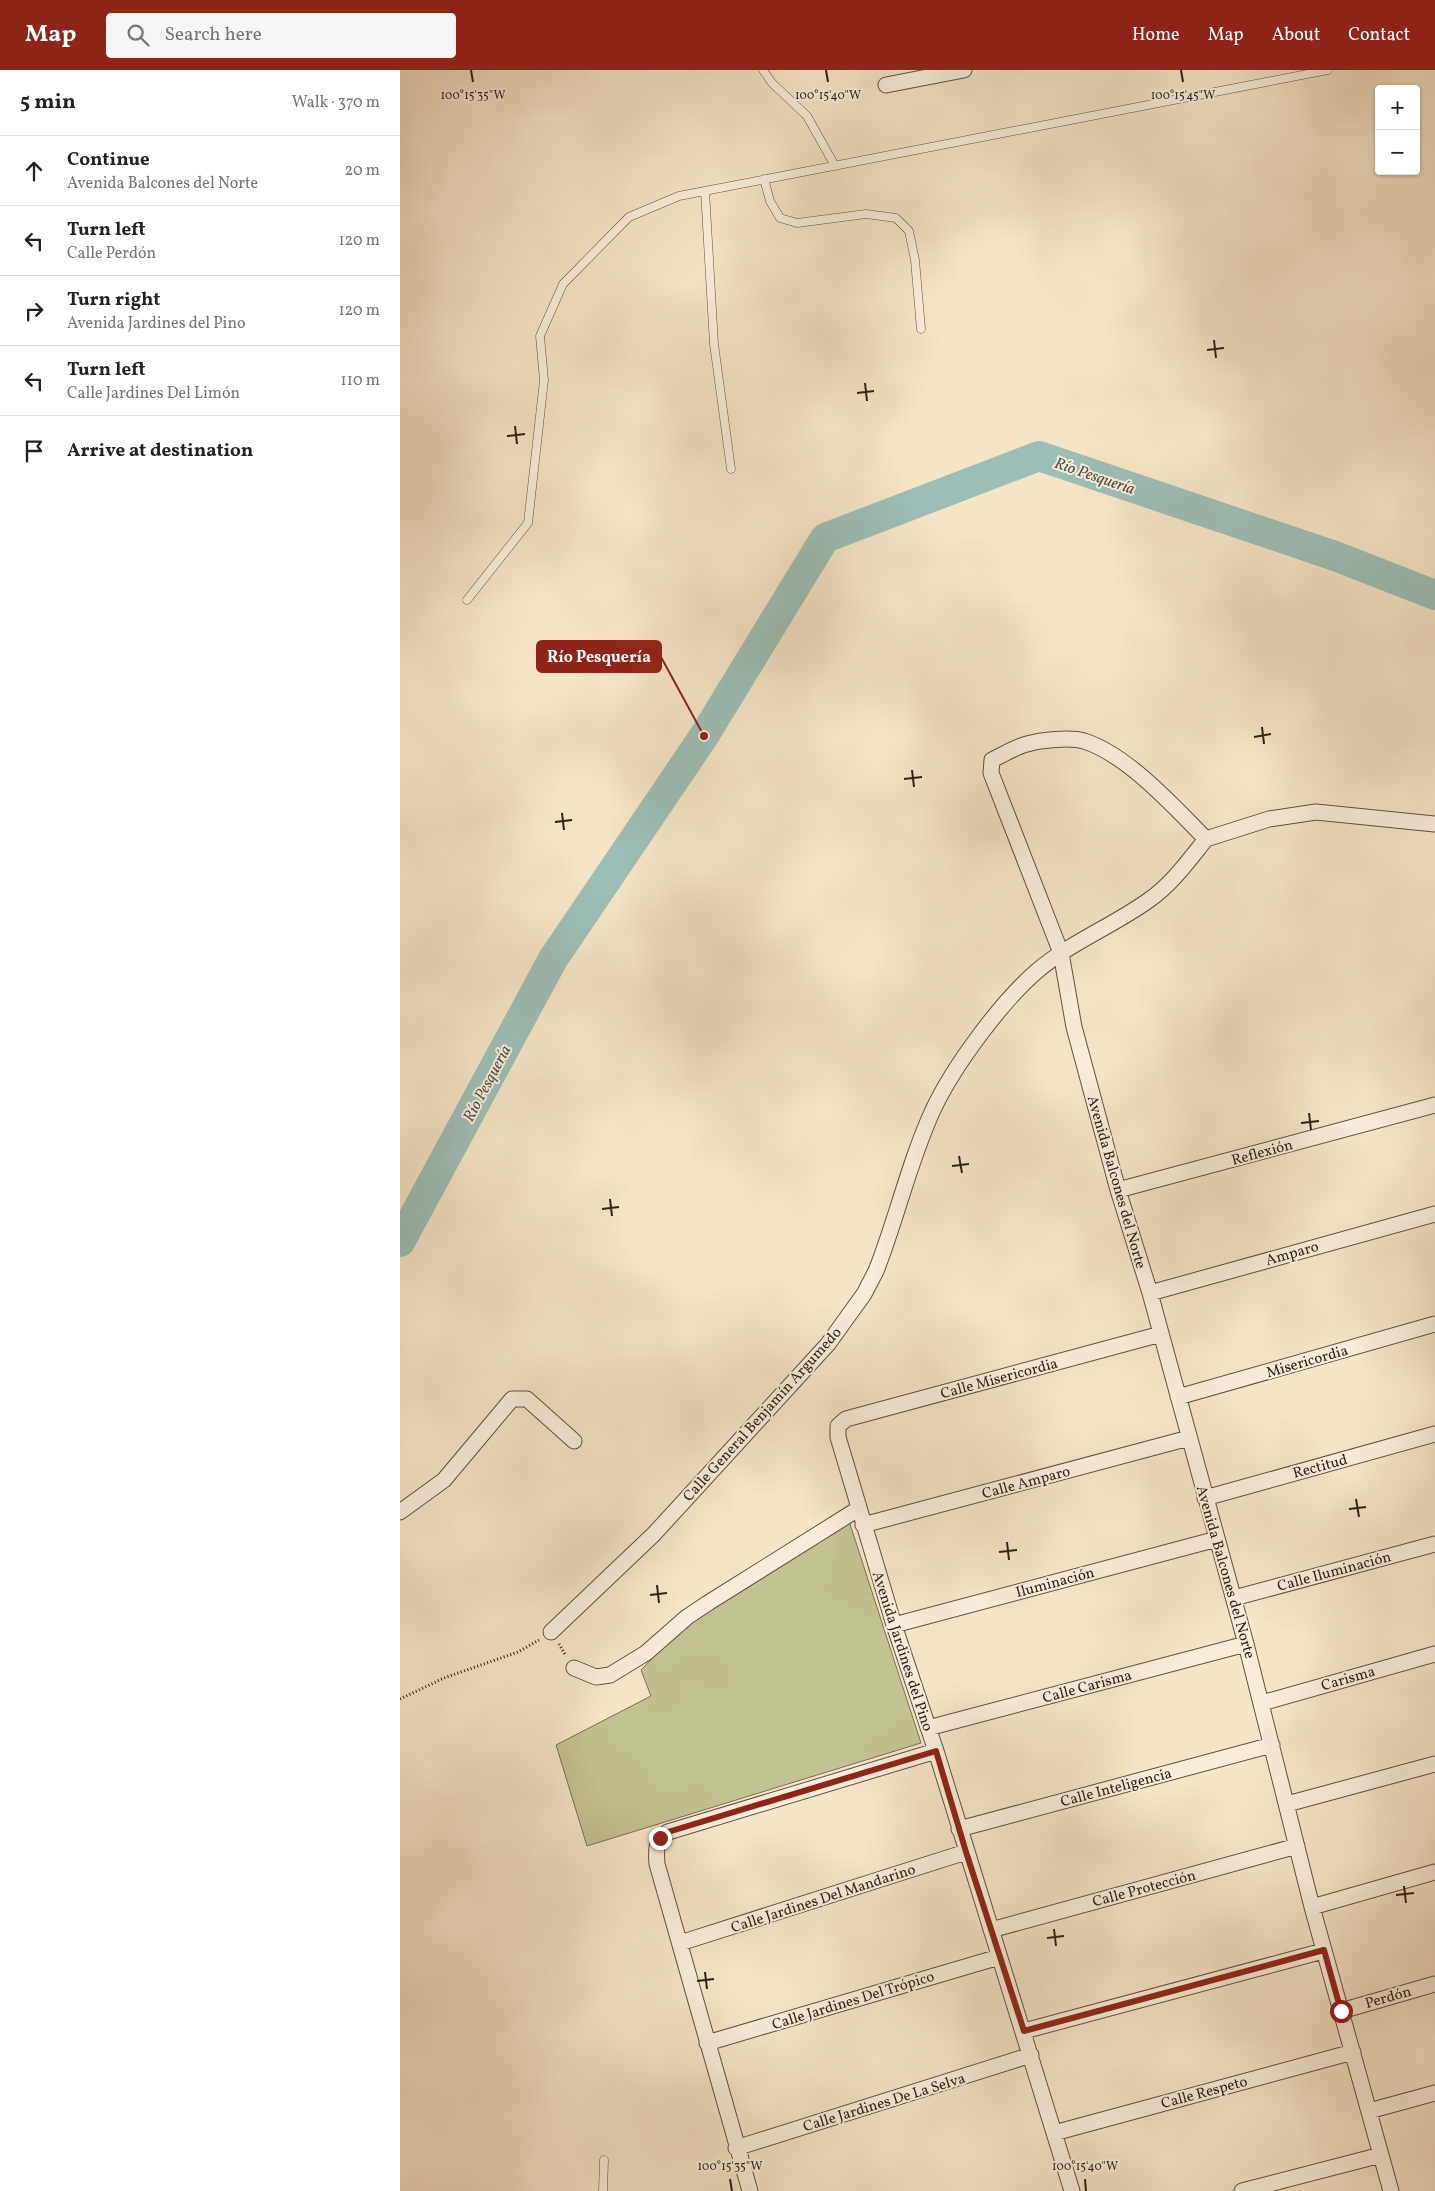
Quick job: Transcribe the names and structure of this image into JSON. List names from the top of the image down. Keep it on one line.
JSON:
{"streets":{"street":["Reflexión","Avenida Balcones del Norte","Amparo","Misericordia","Calle Misericordia","Calle General Benjamín Argumedo","Rectitud","Calle Amparo","Calle Iluminación","Iluminación","Avenida Jardines del Pino","Carisma","Calle Carisma","Calle Inteligencia","Calle Protección","Calle Jardines Del Mandarino","Perdón","Calle Jardines Del Trópico","Calle Respeto","Calle Jardines De La Selva"]},"crossings":[["Reflexión","Avenida Balcones del Norte"],["Avenida Balcones del Norte","Amparo"],["Avenida Balcones del Norte","Misericordia"],["Avenida Balcones del Norte","Calle Misericordia"],["Avenida Balcones del Norte","Calle General Benjamín Argumedo"],["Avenida Balcones del Norte","Rectitud"],["Avenida Balcones del Norte","Calle Amparo"],["Avenida Balcones del Norte","Calle Iluminación"],["Avenida Balcones del Norte","Iluminación"],["Avenida Balcones del Norte","Carisma"],["Avenida Balcones del Norte","Calle Carisma"],["Avenida Balcones del Norte","Calle Inteligencia"],["Avenida Balcones del Norte","Calle Protección"],["Avenida Balcones del Norte","Perdón"],["Avenida Balcones del Norte","Calle Respeto"],["Calle Misericordia","Avenida Jardines del Pino"],["Calle Amparo","Avenida Jardines del Pino"],["Iluminación","Avenida Jardines del Pino"],["Avenida Jardines del Pino","Calle Carisma"],["Avenida Jardines del Pino","Calle Inteligencia"],["Avenida Jardines del Pino","Calle Protección"],["Avenida Jardines del Pino","Calle Jardines Del Mandarino"],["Avenida Jardines del Pino","Calle Jardines Del Trópico"],["Avenida Jardines del Pino","Calle Respeto"],["Avenida Jardines del Pino","Calle Jardines De La Selva"]],"water":["Río Pesquería"],"places":["Río Pesquería"],"page":{"header":"Map","search":"Search here","nav":["Home","Map","About","Contact"],"heading":["5 min","Walk · 370 m"],"map_buttons":["+","−"],"list":[["Continue","Avenida Balcones del Norte","20 m"],["Turn left","Calle Perdón","120 m"],["Turn right","Avenida Jardines del Pino","120 m"],["Turn left","Calle Jardines Del Limón","110 m"],"Arrive at destination"]},"coordinates":["100°15'35\"W","100°15'40\"W","100°15'45\"W"]}
